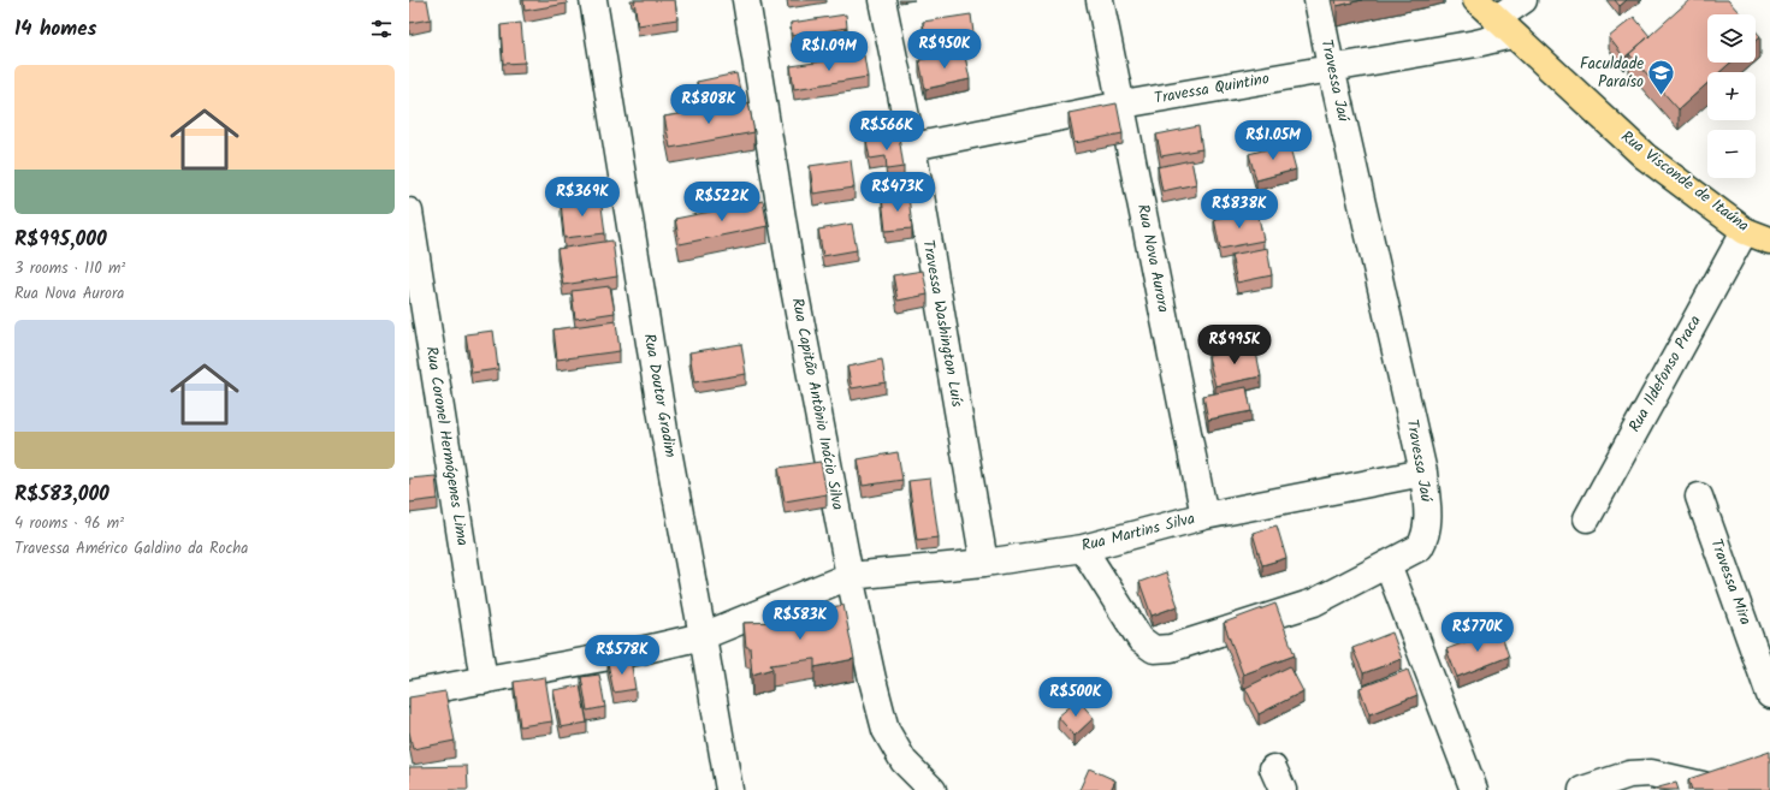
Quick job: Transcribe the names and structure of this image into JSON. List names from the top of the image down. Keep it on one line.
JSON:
{"streets":{"main road":["Rua Visconde de Itaúna"],"street":["Travessa Jaú","Travessa Quintino","Rua Nova Aurora","Travessa Washington Luís","Rua Ildefonso Praca","Rua Doutor Gradim","Rua Capitão Antônio Inácio Silva","Rua Coronel Hermógenes Lima","Rua Martins Silva","Travessa Mira"]},"crossings":[["Travessa Jaú","Travessa Quintino"],["Travessa Jaú","Rua Martins Silva"],["Travessa Quintino","Rua Visconde de Itaúna"],["Travessa Quintino","Rua Nova Aurora"],["Travessa Quintino","Travessa Washington Luís"],["Rua Visconde de Itaúna","Rua Ildefonso Praca"],["Rua Nova Aurora","Rua Martins Silva"],["Travessa Washington Luís","Rua Martins Silva"],["Rua Doutor Gradim","Rua Martins Silva"],["Rua Capitão Antônio Inácio Silva","Rua Martins Silva"],["Rua Coronel Hermógenes Lima","Rua Martins Silva"]],"places":{"school or university":["Faculdade Paraíso"]},"page":{"heading":"14 homes","map_buttons":["+","−"],"price":["R$950K","R$1.09M","R$808K","R$566K","R$1.05M","R$473K","R$369K","R$522K","R$838K","R$995K","R$583K","R$770K","R$578K","R$500K"],"list":[{"name":"R$995,000","note":"3 rooms · 110 m² · Rua Nova Aurora"},{"name":"R$583,000","note":"4 rooms · 96 m² · Travessa Américo Galdino da Rocha"}]}}
